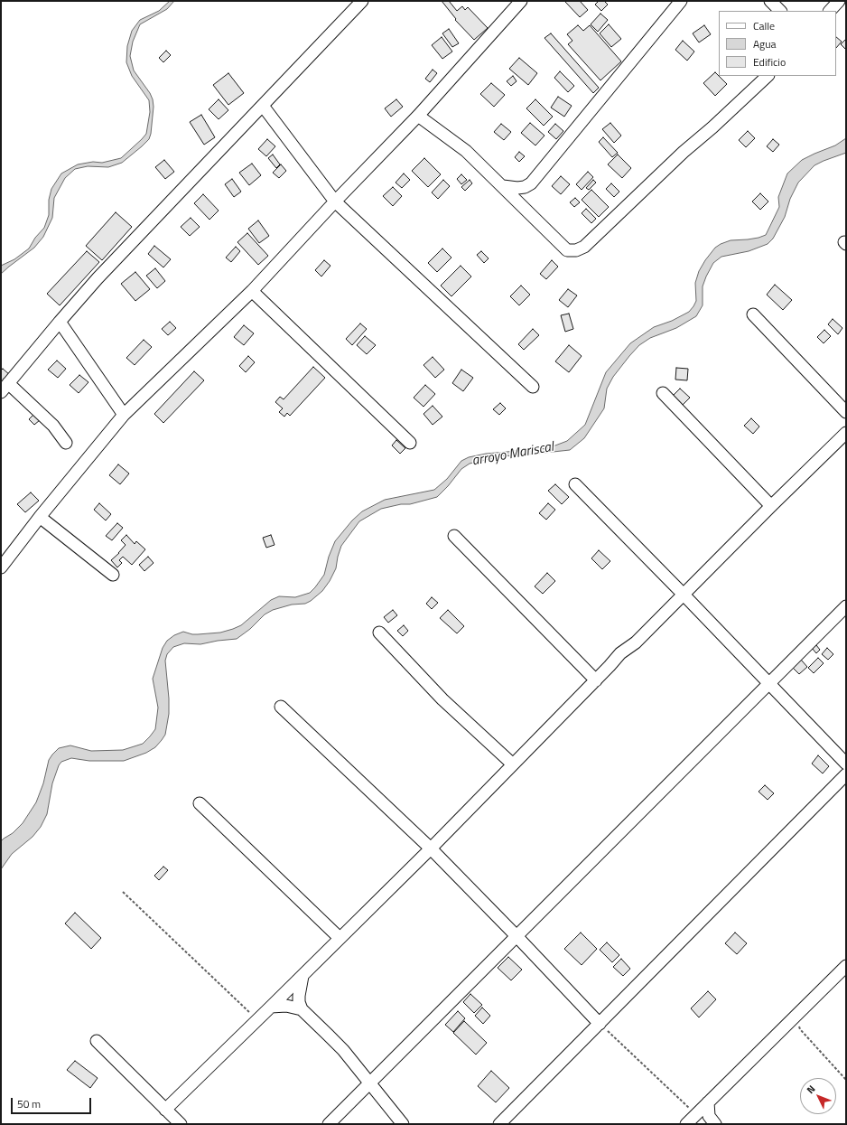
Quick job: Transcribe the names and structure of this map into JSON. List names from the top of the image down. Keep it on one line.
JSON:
{"water":["arroyo Mariscal"],"legend":["Calle","Agua","Edificio"],"scale_bar":"50 m","north":"top left"}
